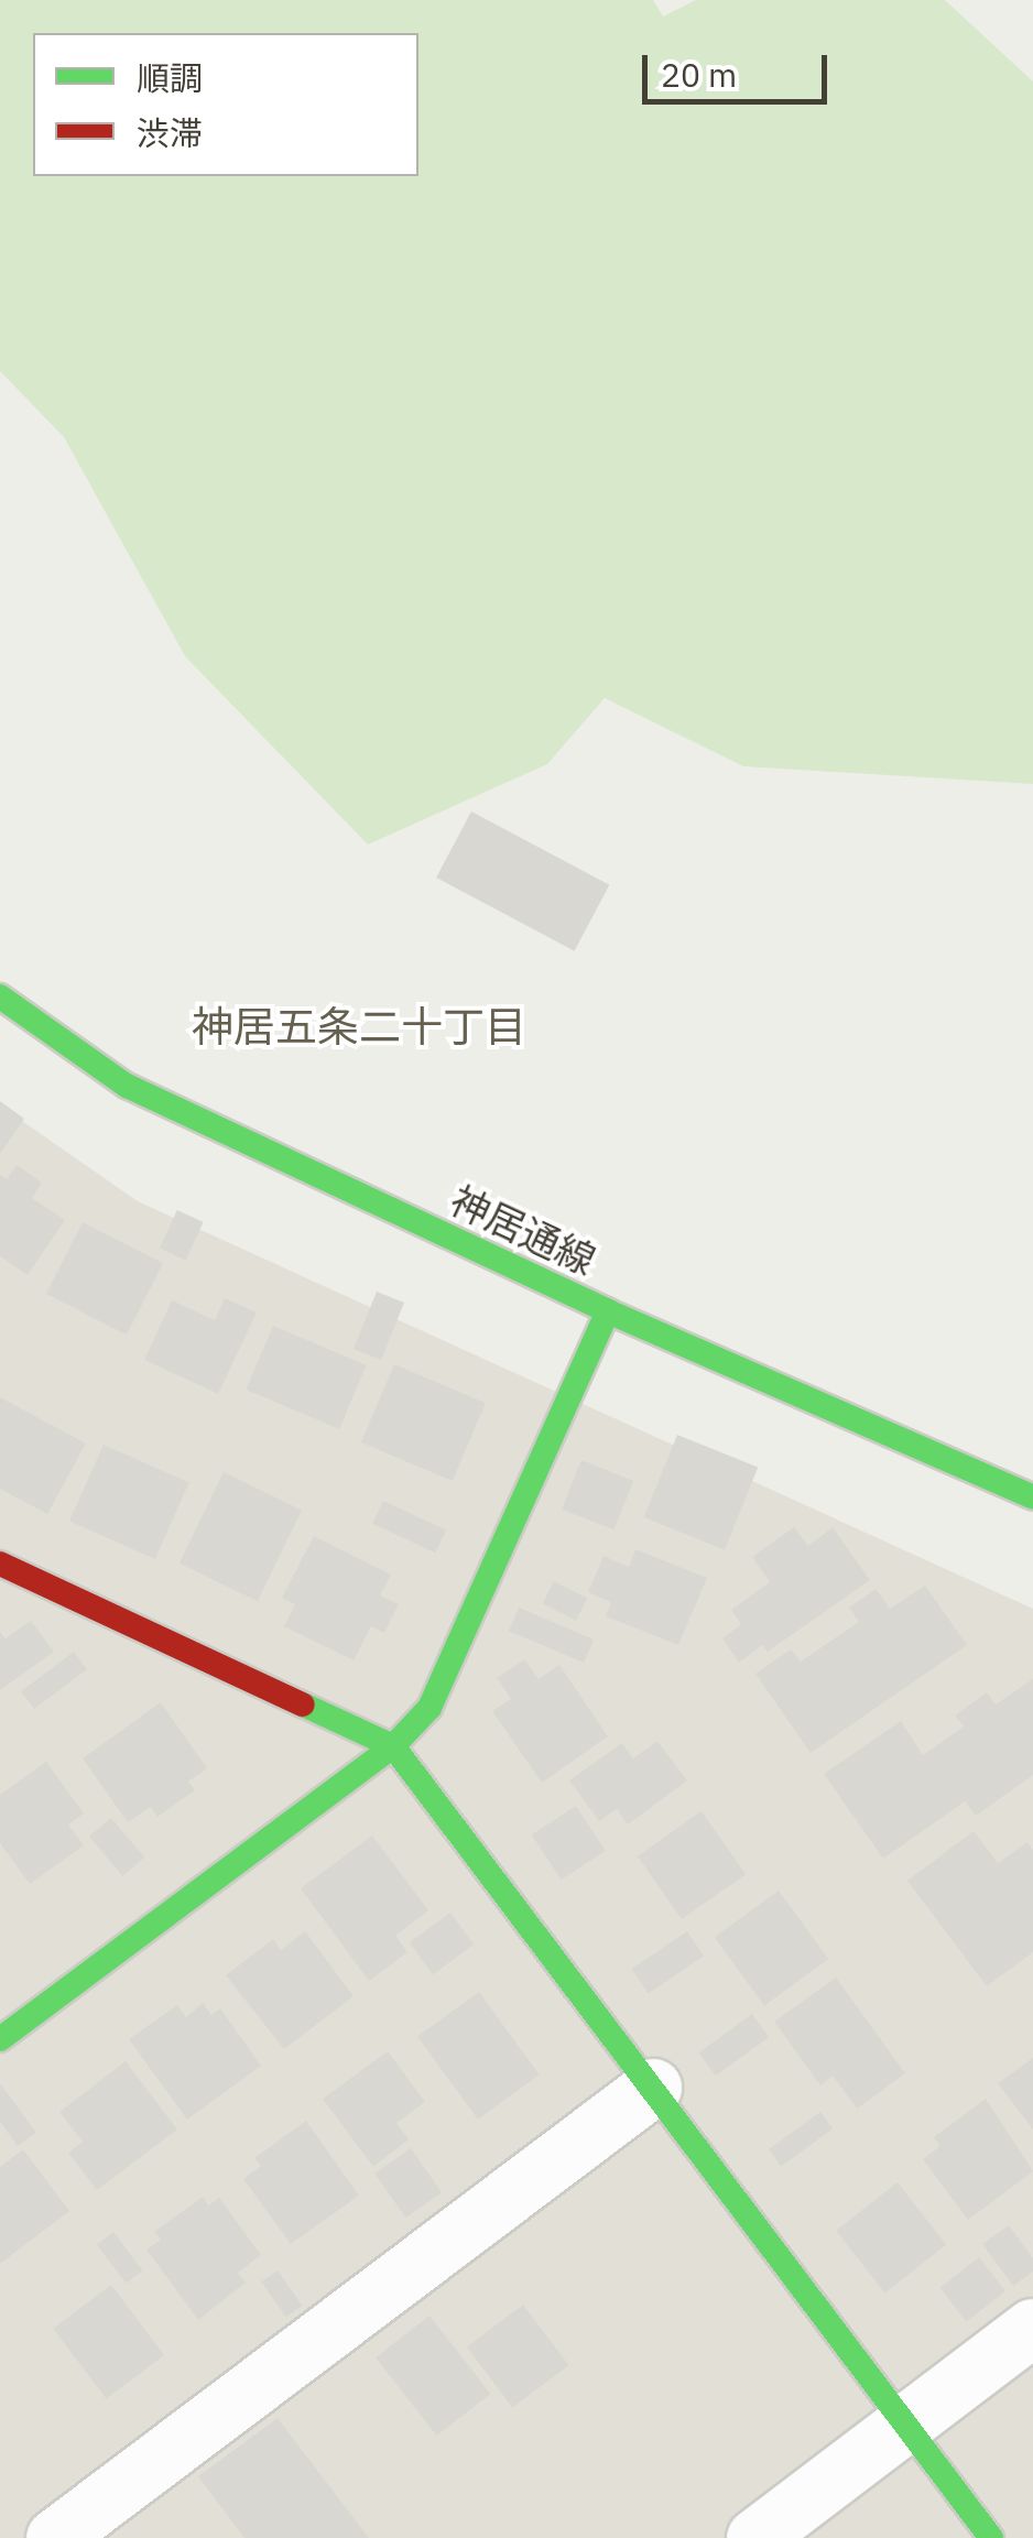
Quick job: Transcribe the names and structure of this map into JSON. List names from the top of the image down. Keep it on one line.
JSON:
{"streets":{"street":["神居通線"]},"districts":["神居五条二十丁目"],"legend":["順調","渋滞"],"scale_bar":"20 m"}
